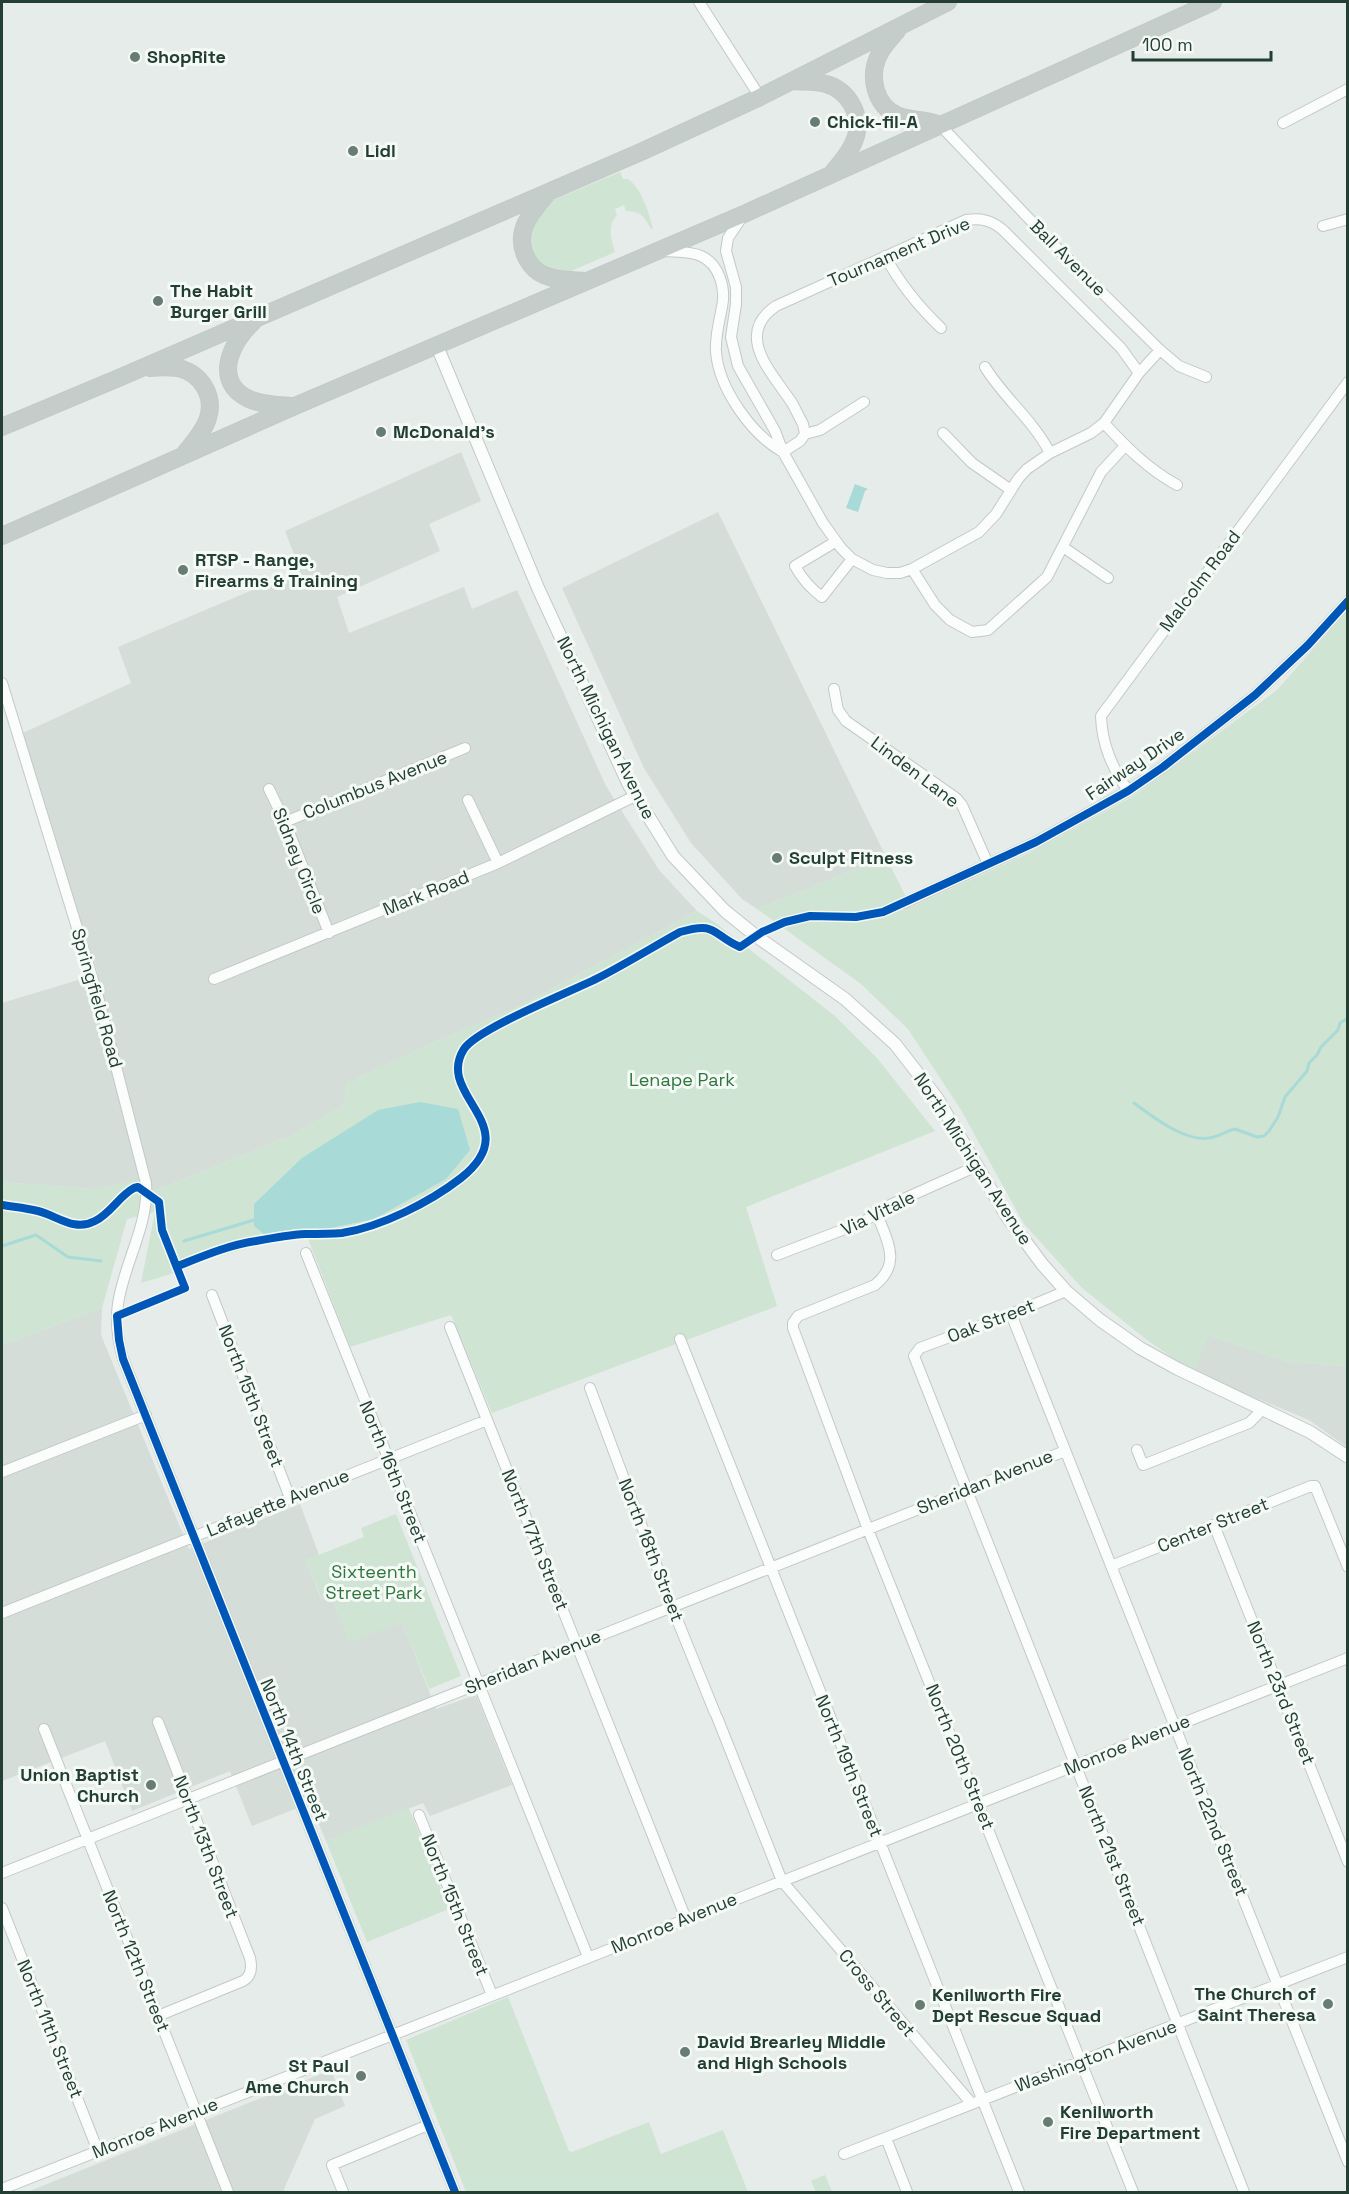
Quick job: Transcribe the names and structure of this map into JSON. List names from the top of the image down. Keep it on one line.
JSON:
{"streets":{"street":["Tournament Drive","Ball Avenue","Malcolm Road","North Michigan Avenue","Fairway Drive","Linden Lane","Columbus Avenue","Sidney Circle","Mark Road","Springfield Road","Via Vitale","Oak Street","North 15th Street","North 16th Street","Sheridan Avenue","Lafayette Avenue","Center Street","North 17th Street","North 18th Street","North 23rd Street","Monroe Avenue","North 14th Street","North 20th Street","North 19th Street","North 22nd Street","North 13th Street","North 21st Street","North 12th Street","Cross Street","North 11th Street","Washington Avenue"]},"crossings":[["Malcolm Road","Fairway Drive"],["North Michigan Avenue","Mark Road"],["North Michigan Avenue","Via Vitale"],["North Michigan Avenue","Oak Street"],["Fairway Drive","Linden Lane"],["Columbus Avenue","Sidney Circle"],["Sidney Circle","Mark Road"],["Springfield Road","North 14th Street"],["Via Vitale","North 20th Street"],["Oak Street","North 22nd Street"],["Oak Street","North 21st Street"],["North 15th Street","Lafayette Avenue"],["North 15th Street","Monroe Avenue"],["North 16th Street","Sheridan Avenue"],["North 16th Street","Lafayette Avenue"],["North 16th Street","Monroe Avenue"],["Sheridan Avenue","North 17th Street"],["Sheridan Avenue","North 18th Street"],["Sheridan Avenue","North 14th Street"],["Sheridan Avenue","North 20th Street"],["Sheridan Avenue","North 19th Street"],["Sheridan Avenue","North 22nd Street"],["Sheridan Avenue","North 13th Street"],["Sheridan Avenue","North 21st Street"],["Sheridan Avenue","North 12th Street"],["Lafayette Avenue","North 17th Street"],["Lafayette Avenue","North 14th Street"],["Center Street","North 23rd Street"],["Center Street","North 22nd Street"],["North 17th Street","Monroe Avenue"],["North 18th Street","Monroe Avenue"],["North 18th Street","Cross Street"],["North 23rd Street","Monroe Avenue"],["Monroe Avenue","North 14th Street"],["Monroe Avenue","North 20th Street"],["Monroe Avenue","North 19th Street"],["Monroe Avenue","North 22nd Street"],["Monroe Avenue","North 21st Street"],["Monroe Avenue","North 12th Street"],["Monroe Avenue","Cross Street"],["Monroe Avenue","North 11th Street"],["North 20th Street","Washington Avenue"],["North 19th Street","Cross Street"],["North 19th Street","Washington Avenue"],["North 22nd Street","Washington Avenue"],["North 13th Street","North 12th Street"],["North 21st Street","Washington Avenue"],["Cross Street","Washington Avenue"]],"parks":["Lenape Park","Sixteenth Street Park"],"places":["ShopRite","Chick-fil-A","Lidl","The Habit Burger Grill","McDonald's","RTSP - Range, Firearms & Training","Sculpt Fitness","Union Baptist Church","The Church of Saint Theresa","Kenilworth Fire Dept Rescue Squad","David Brearley Middle and High Schools","St Paul Ame Church","Kenilworth Fire Department"],"scale_bar":"100 m"}
